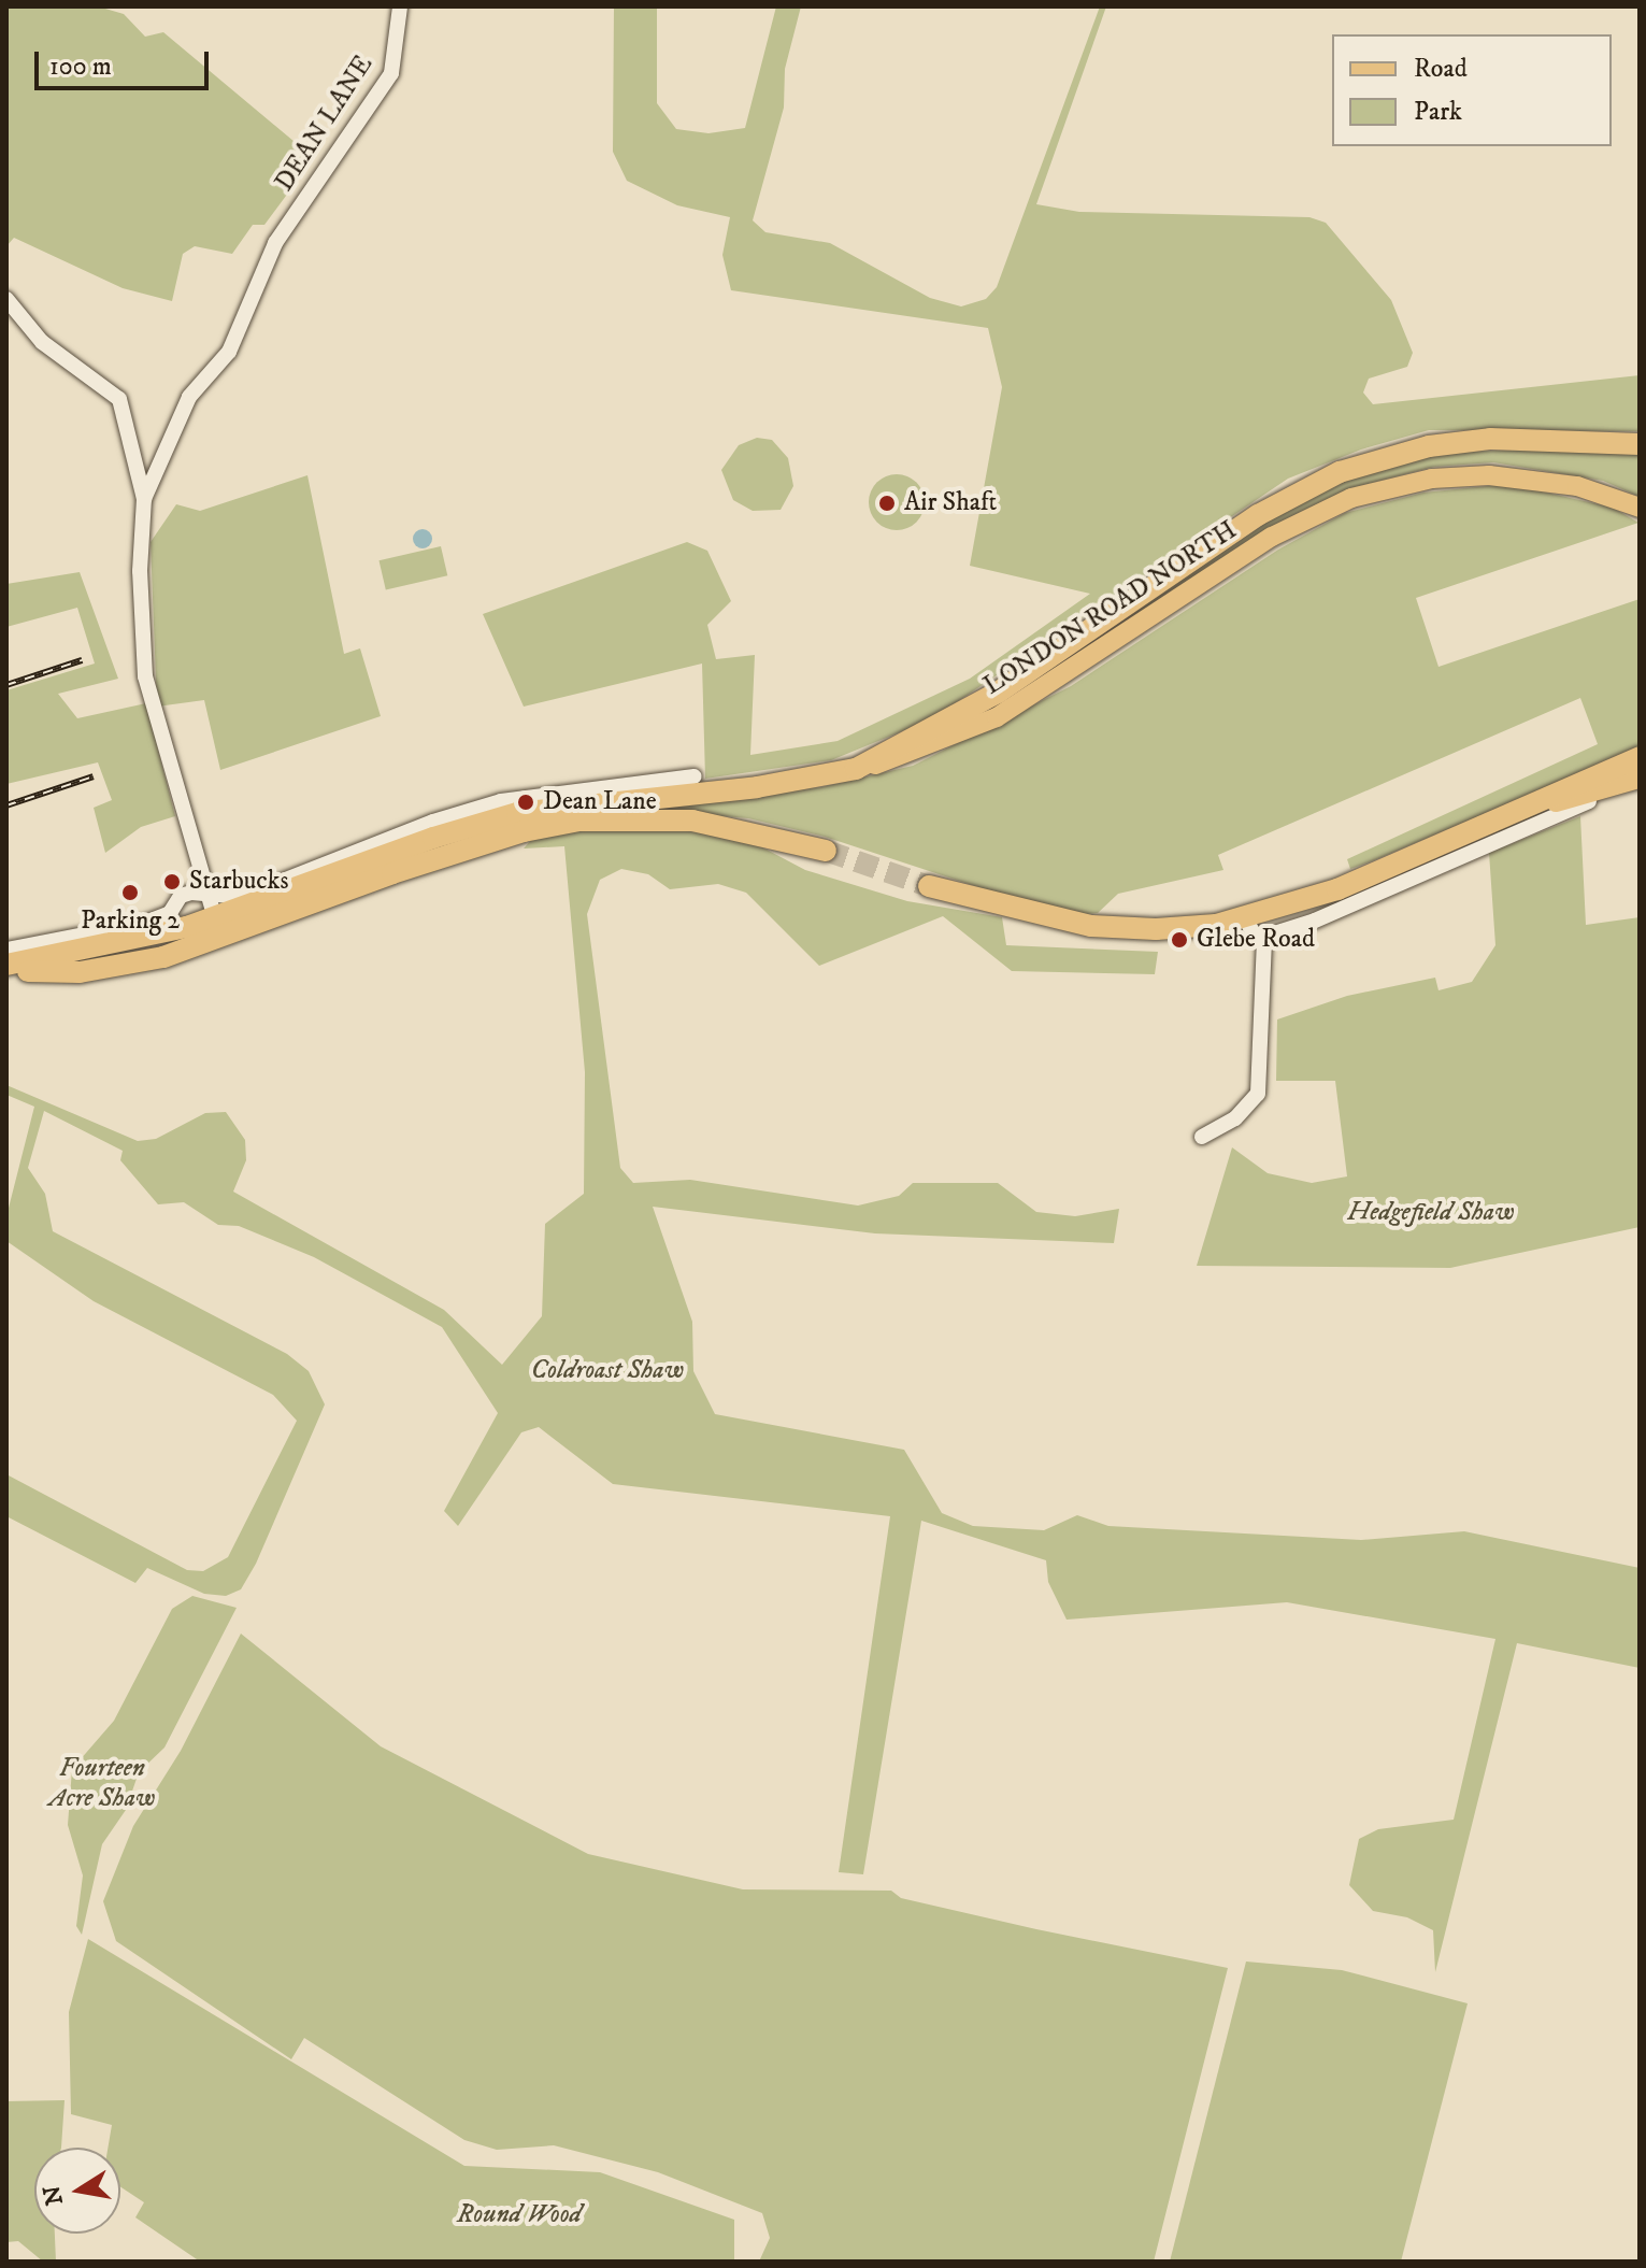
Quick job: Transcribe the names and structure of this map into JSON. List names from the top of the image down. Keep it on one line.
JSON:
{"streets":{"highway":["LONDON ROAD NORTH"],"street":["DEAN LANE"]},"crossings":[["DEAN LANE","LONDON ROAD NORTH"]],"parks":["Hedgefield Shaw","Coldroast Shaw","Fourteen Acre Shaw","Round Wood"],"places":["Air Shaft","Dean Lane","Starbucks","Parking 2","Glebe Road"],"legend":["Road","Park"],"scale_bar":"100 m","north":"left"}
